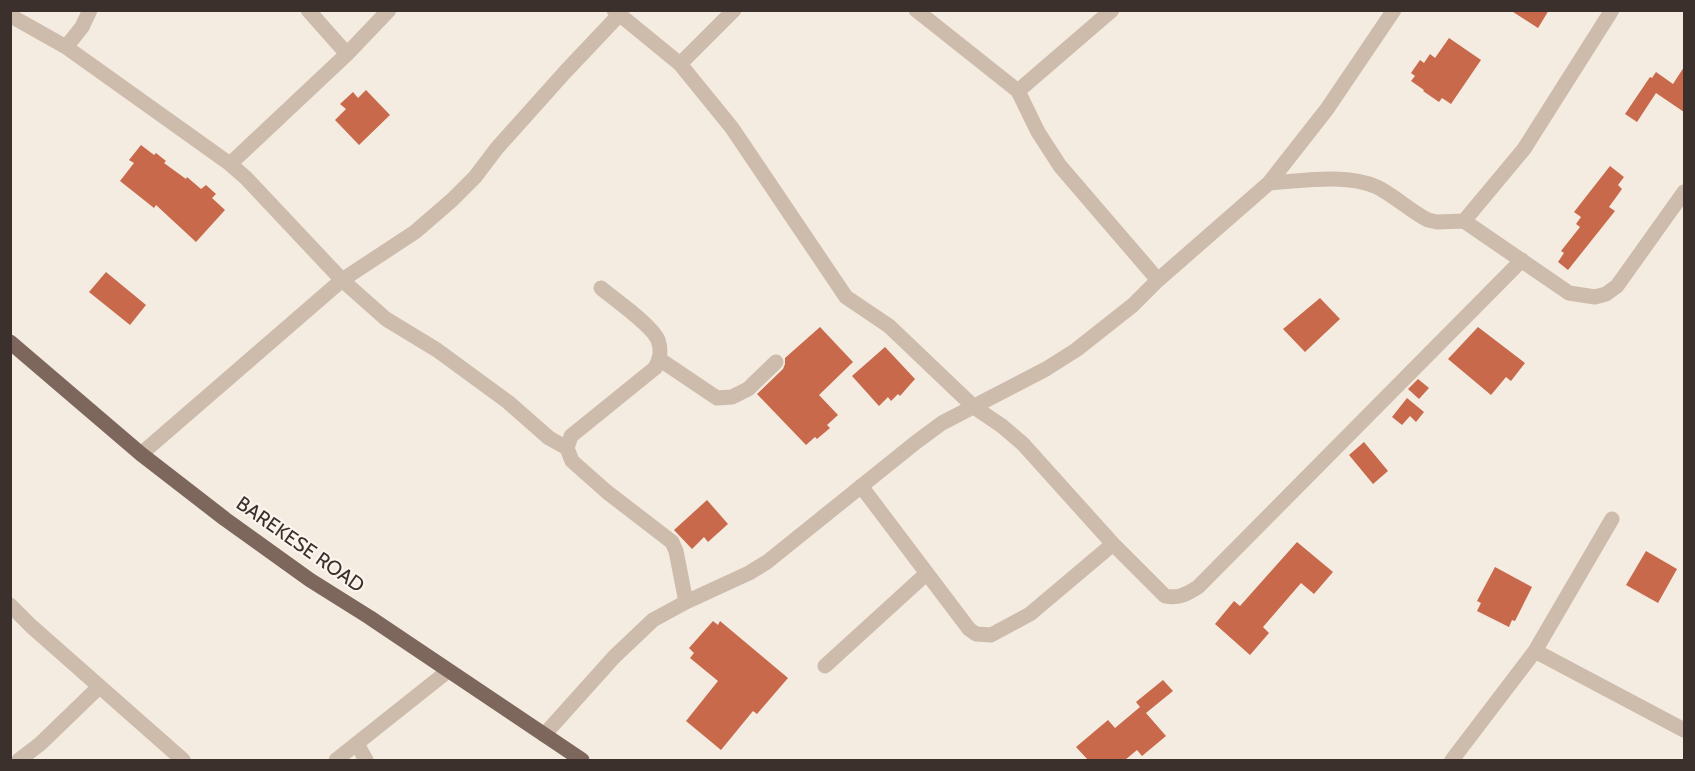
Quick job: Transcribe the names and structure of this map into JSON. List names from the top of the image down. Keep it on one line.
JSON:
{"streets":{"main road":["BAREKESE ROAD"]}}
